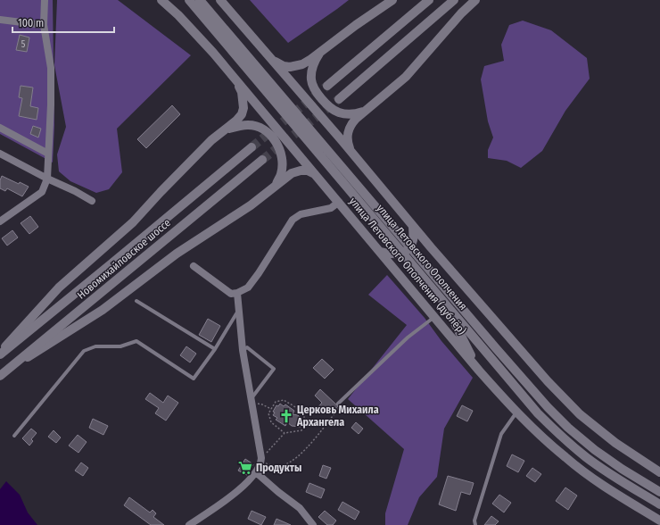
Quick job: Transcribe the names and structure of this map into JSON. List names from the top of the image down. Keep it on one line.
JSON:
{"streets":{"street":["улица Летовского Ополчения","Новомихайловское шоссе","улица Летовского Ополчения (дублёр)"]},"places":{"church":["Церковь Михаила Архангела"],"supermarket":["Продукты"]},"house_numbers":["5"],"scale_bar":"100 m"}
